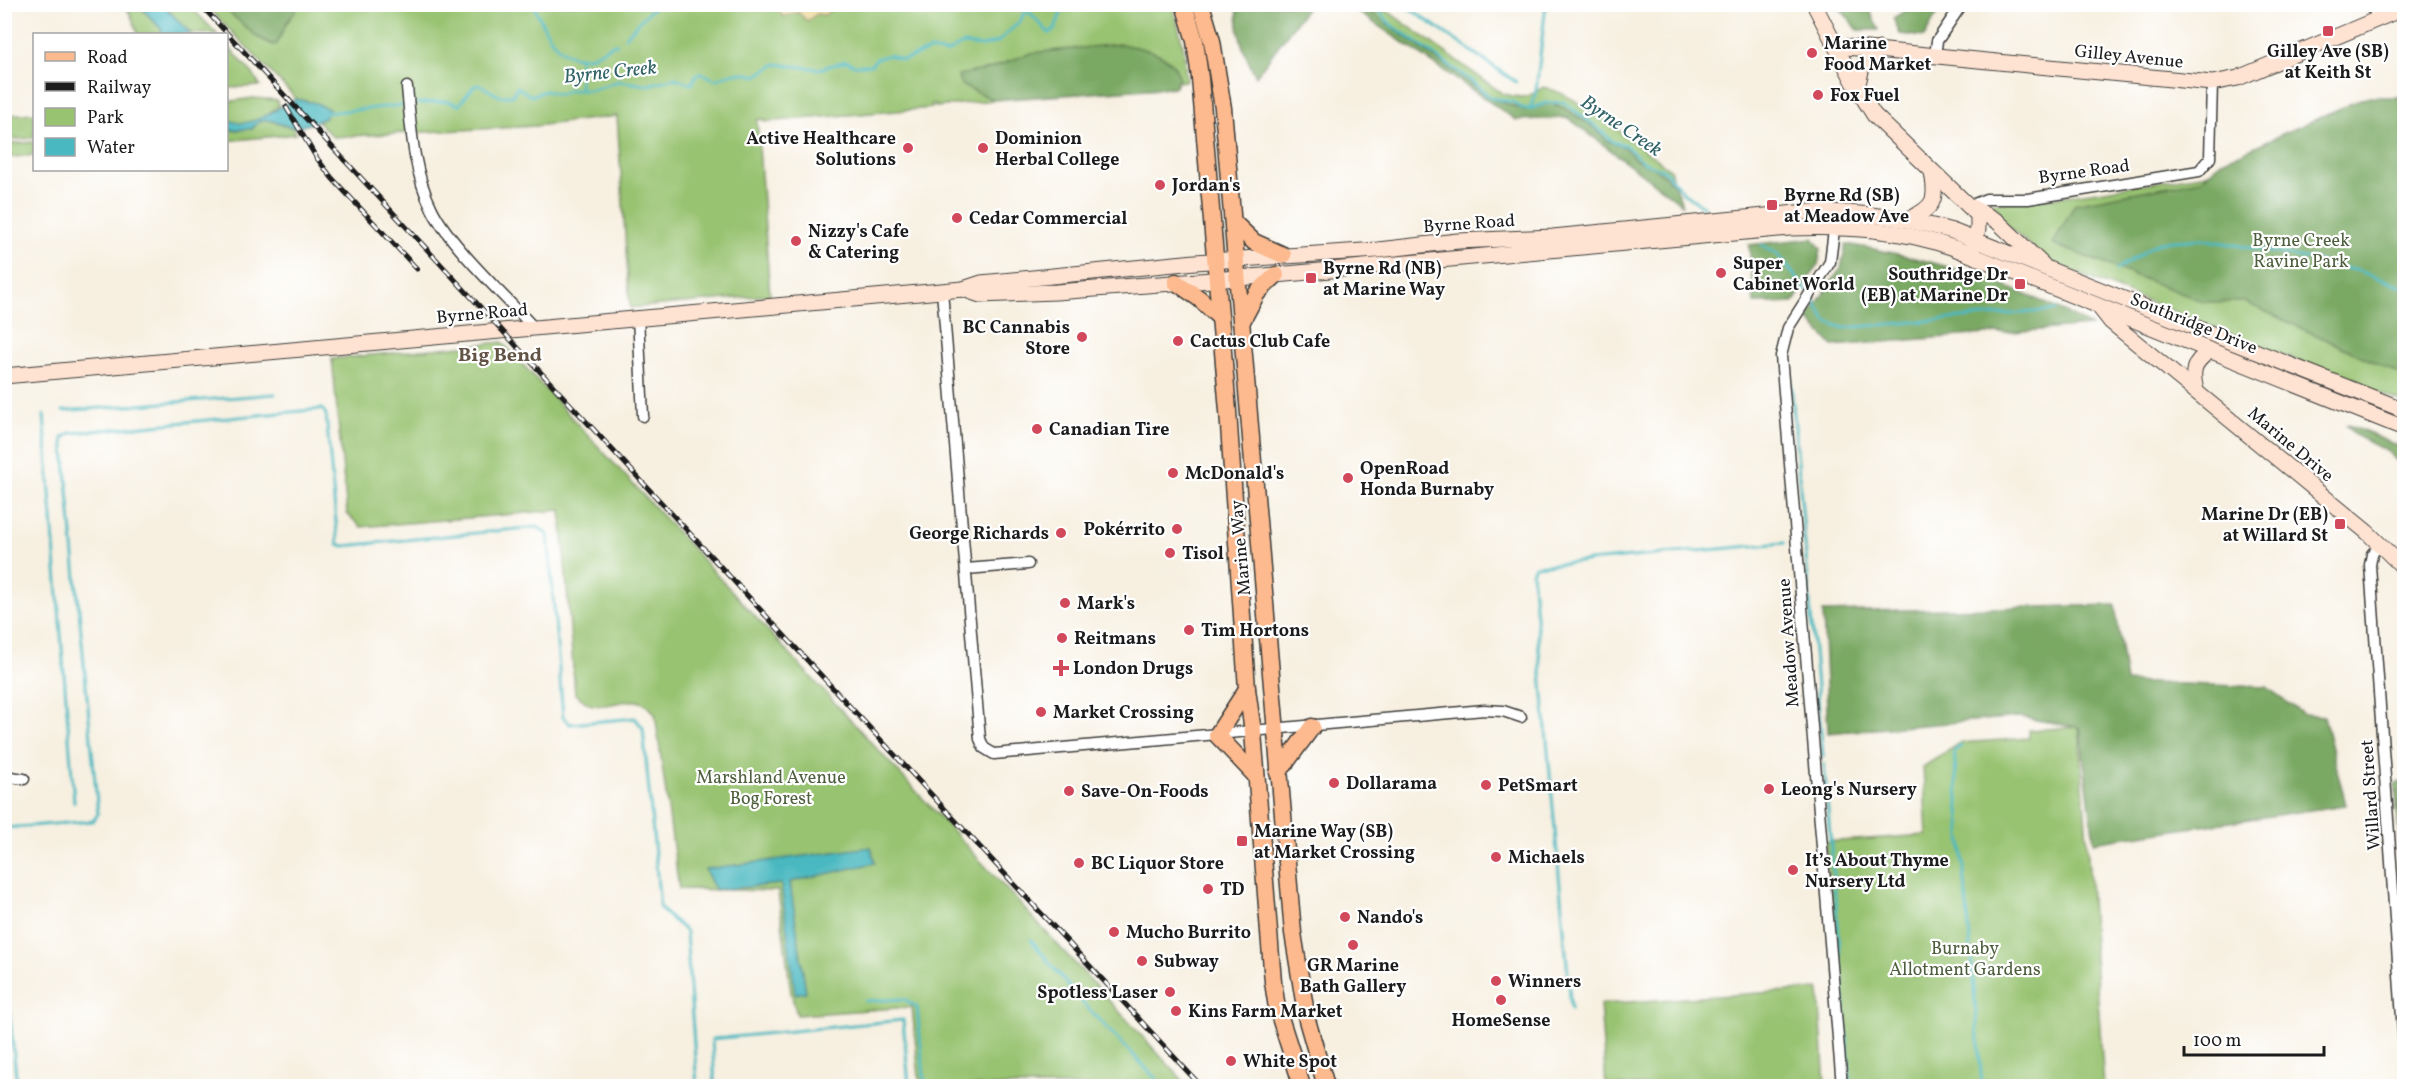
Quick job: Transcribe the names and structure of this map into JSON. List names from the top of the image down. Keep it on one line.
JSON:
{"streets":{"main road":["Marine Way"],"street":["Gilley Avenue","Byrne Road","Southridge Drive","Marine Drive","Meadow Avenue","Willard Street"]},"crossings":[["Gilley Avenue","Byrne Road"],["Byrne Road","Southridge Drive"],["Byrne Road","Marine Way"],["Byrne Road","Meadow Avenue"],["Southridge Drive","Marine Drive"],["Marine Drive","Willard Street"]],"districts":["Big Bend"],"water":["Byrne Creek"],"parks":["Byrne Creek Ravine Park","Marshland Avenue Bog Forest","Burnaby Allotment Gardens"],"places":{"transit":["Gilley Ave (SB) at Keith St","Byrne Rd (SB) at Meadow Ave","Byrne Rd (NB) at Marine Way","Southridge Dr (EB) at Marine Dr","Marine Dr (EB) at Willard St","Marine Way (SB) at Market Crossing"],"other":["Marine Food Market","Fox Fuel","Active Healthcare Solutions","Dominion Herbal College","Jordan's","Cedar Commercial","Nizzy's Cafe & Catering","Super Cabinet World","BC Cannabis Store","Cactus Club Cafe","Canadian Tire","McDonald's","OpenRoad Honda Burnaby","Pokérrito","George Richards","Tisol","Mark's","Tim Hortons","Reitmans","Market Crossing","Dollarama","PetSmart","Leong's Nursery","Save-On-Foods","Michaels","BC Liquor Store","It’s About Thyme Nursery Ltd","TD","Nando's","Mucho Burrito","GR Marine Bath Gallery","Subway","Winners","Spotless Laser","HomeSense","Kins Farm Market","White Spot"],"health":["London Drugs"]},"legend":["Road","Railway","Park","Water"],"scale_bar":"100 m"}
